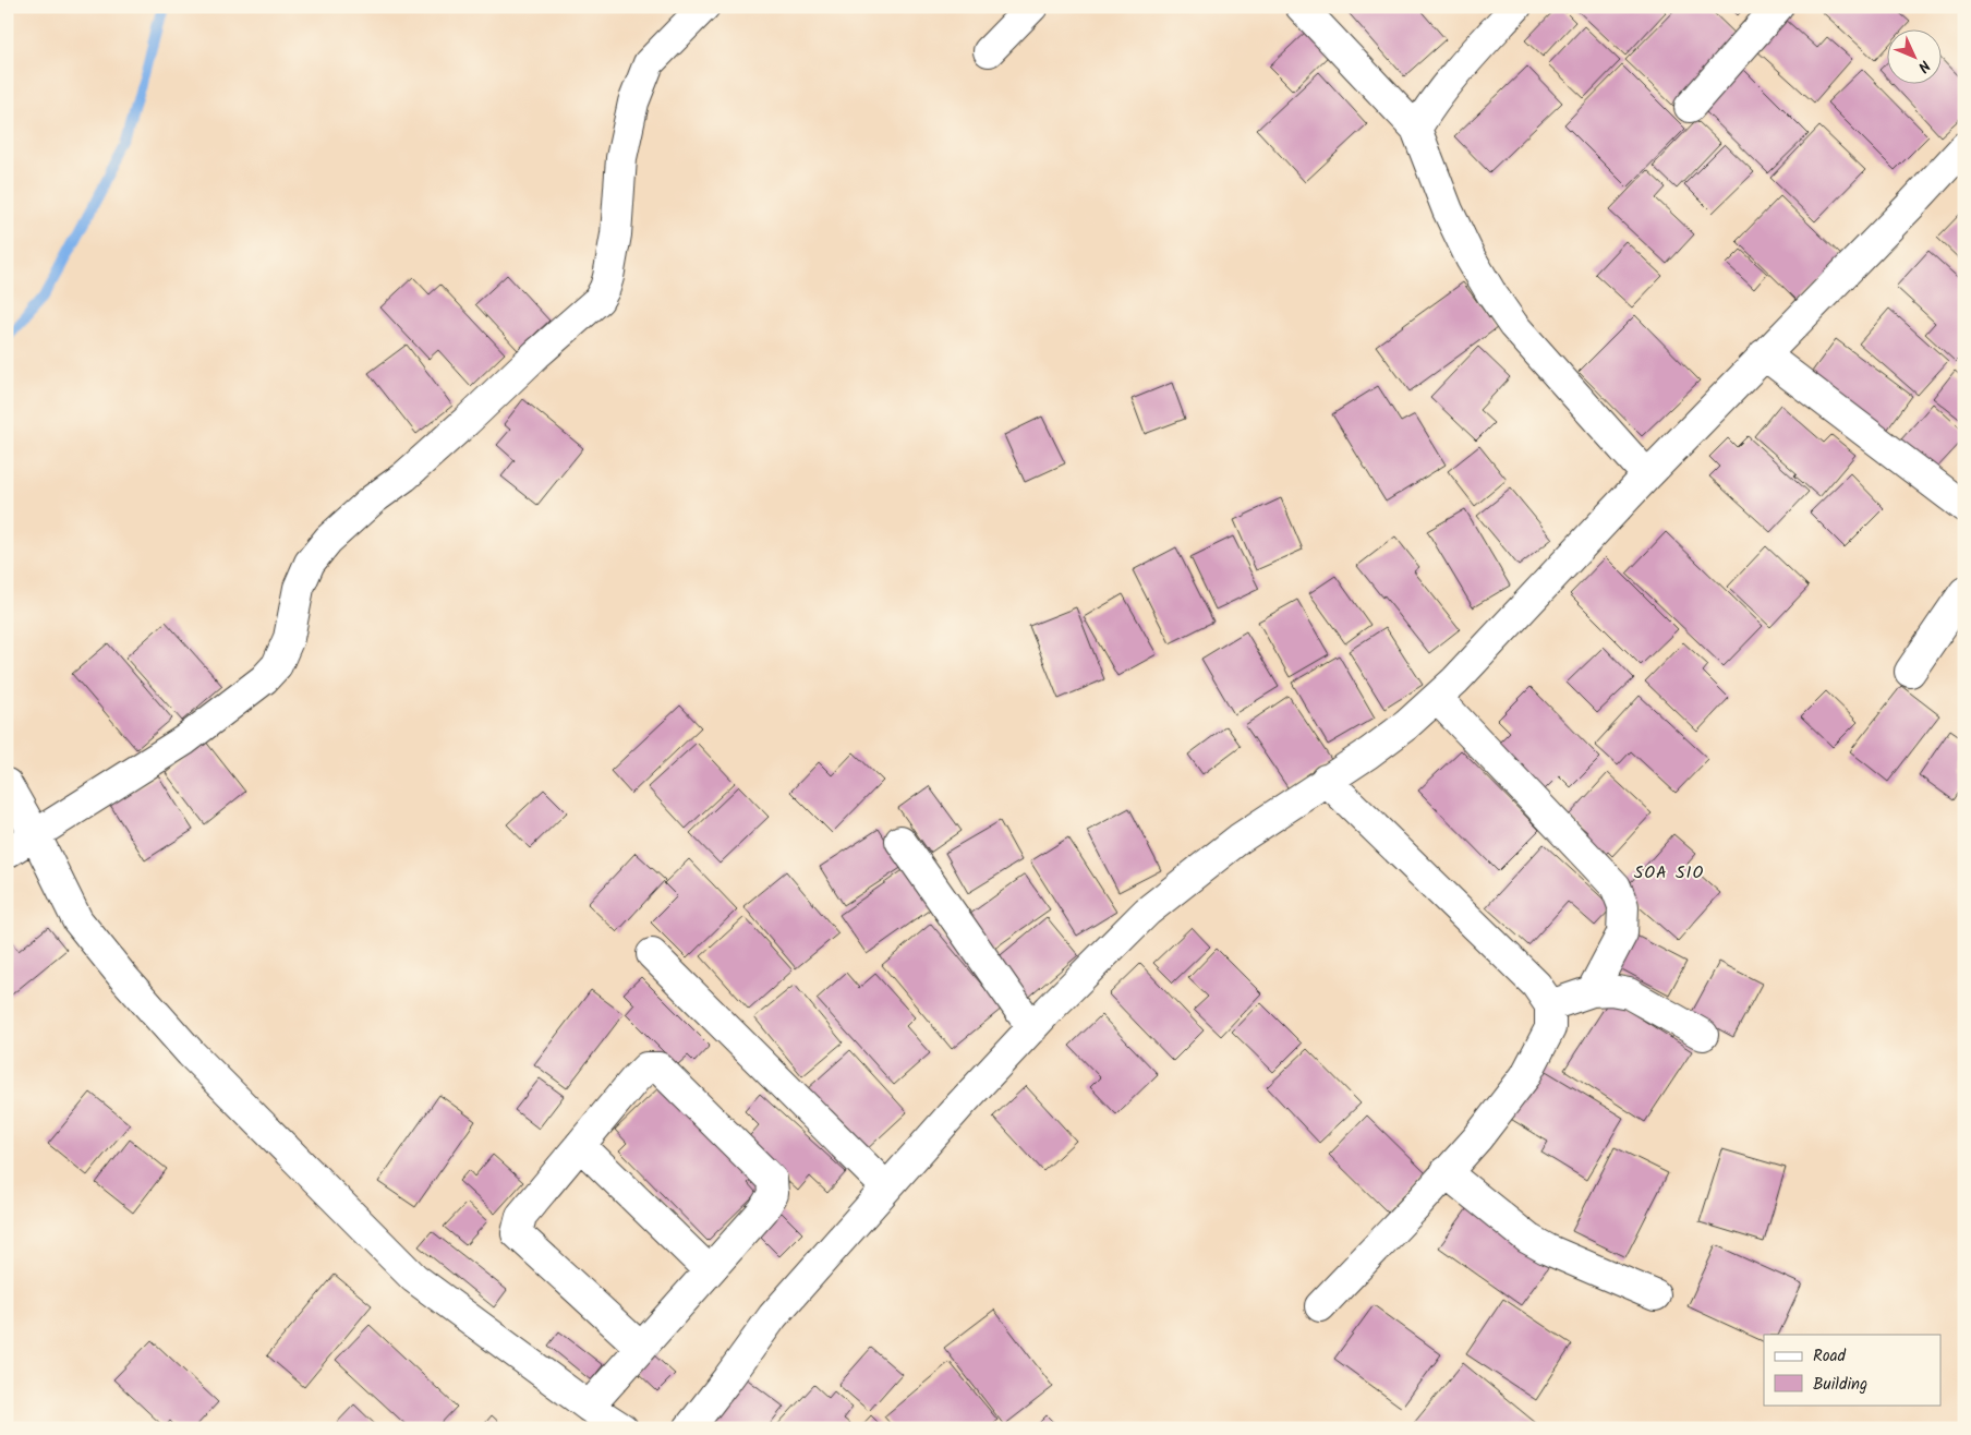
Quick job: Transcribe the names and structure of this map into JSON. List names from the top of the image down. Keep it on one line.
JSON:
{"districts":["SOA SIO"],"legend":["Road","Building"],"north":"bottom right"}
